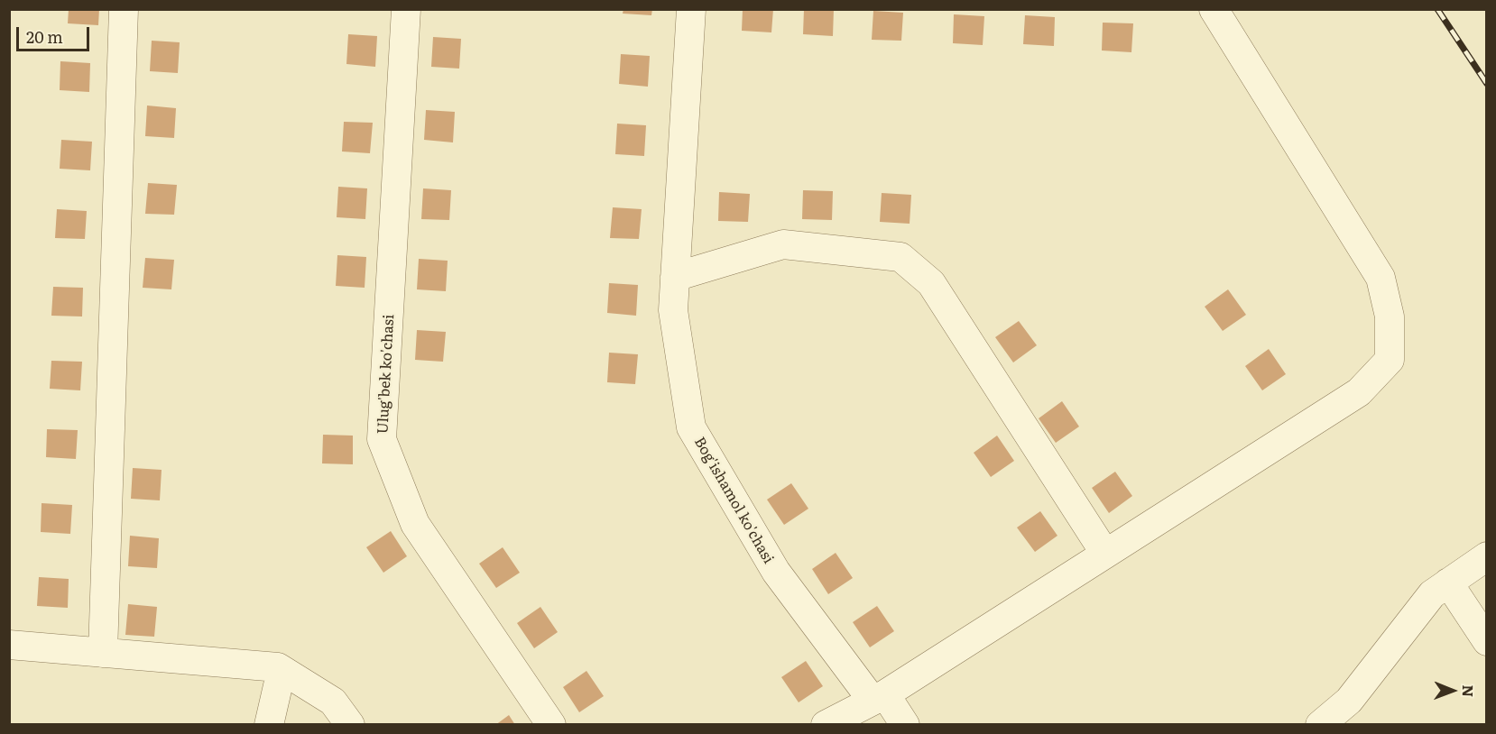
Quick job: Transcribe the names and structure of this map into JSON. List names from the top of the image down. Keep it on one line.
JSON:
{"streets":{"street":["Ulug'bek ko'chasi","Bog'ishamol ko'chasi"]},"scale_bar":"20 m","north":"right"}
